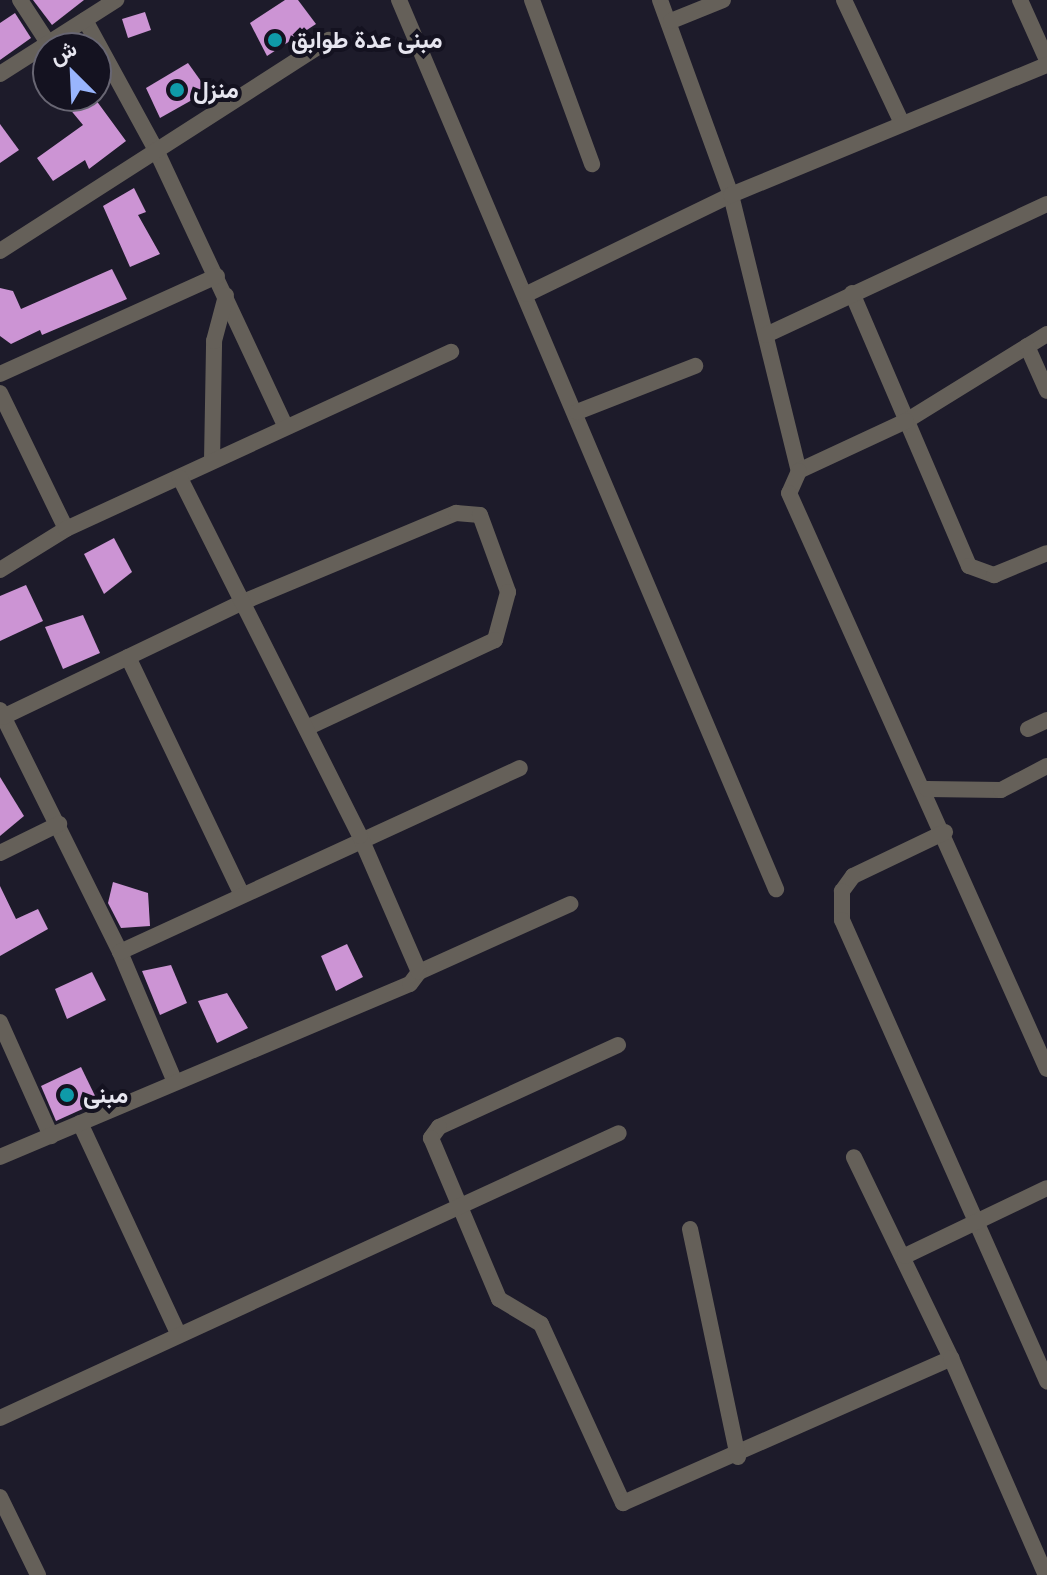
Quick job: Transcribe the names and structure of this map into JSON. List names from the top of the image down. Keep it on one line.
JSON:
{"places":["مبنى عدة طوابق","منزل","مبنى"],"north":"top left"}
